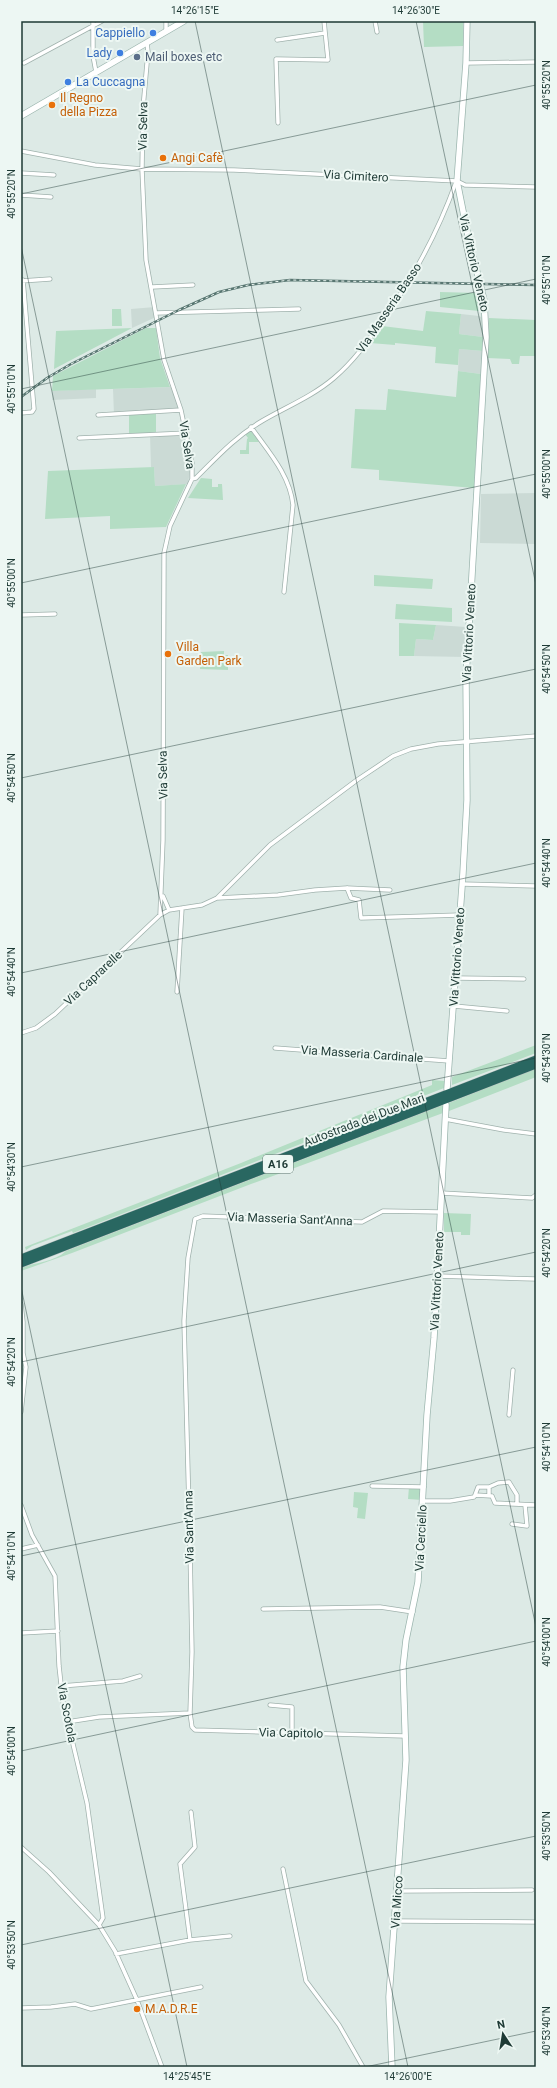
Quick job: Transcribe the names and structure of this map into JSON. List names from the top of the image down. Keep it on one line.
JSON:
{"streets":{"highway":["Autostrada dei Due Mari","A16"],"street":["Via Selva","Via Cimitero","Via Vittorio Veneto","Via Masseria Basso","Via Caprarelle","Via Masseria Cardinale","Via Masseria Sant'Anna","Via Sant'Anna","Via Cerciello","Via Scotola","Via Capitolo","Via Micco"]},"crossings":[["Via Selva","Via Cimitero"],["Via Selva","Via Masseria Basso"],["Via Selva","Via Caprarelle"],["Via Cimitero","Via Vittorio Veneto"],["Via Cimitero","Via Masseria Basso"],["Via Vittorio Veneto","Via Masseria Basso"],["Via Vittorio Veneto","Via Masseria Cardinale"],["Via Vittorio Veneto","Via Masseria Sant'Anna"],["Via Vittorio Veneto","Via Cerciello"],["Via Masseria Sant'Anna","Via Sant'Anna"],["Via Sant'Anna","Via Capitolo"],["Via Cerciello","Via Capitolo"],["Via Cerciello","Via Micco"],["Via Capitolo","Via Micco"]],"places":["Cappiello","Lady","Mail boxes etc","La Cuccagna","Il Regno della Pizza","Angi Cafè","Villa Garden Park","M.A.D.R.E"],"north":"top","coordinates":["14°26'15\"E","14°26'30\"E","40°55'20\"N","40°55'10\"N","40°55'00\"N","40°54'50\"N","40°54'40\"N","40°54'30\"N","40°54'20\"N","40°54'10\"N","40°54'00\"N","40°53'50\"N","40°53'40\"N","14°25'45\"E","14°26'00\"E"]}
